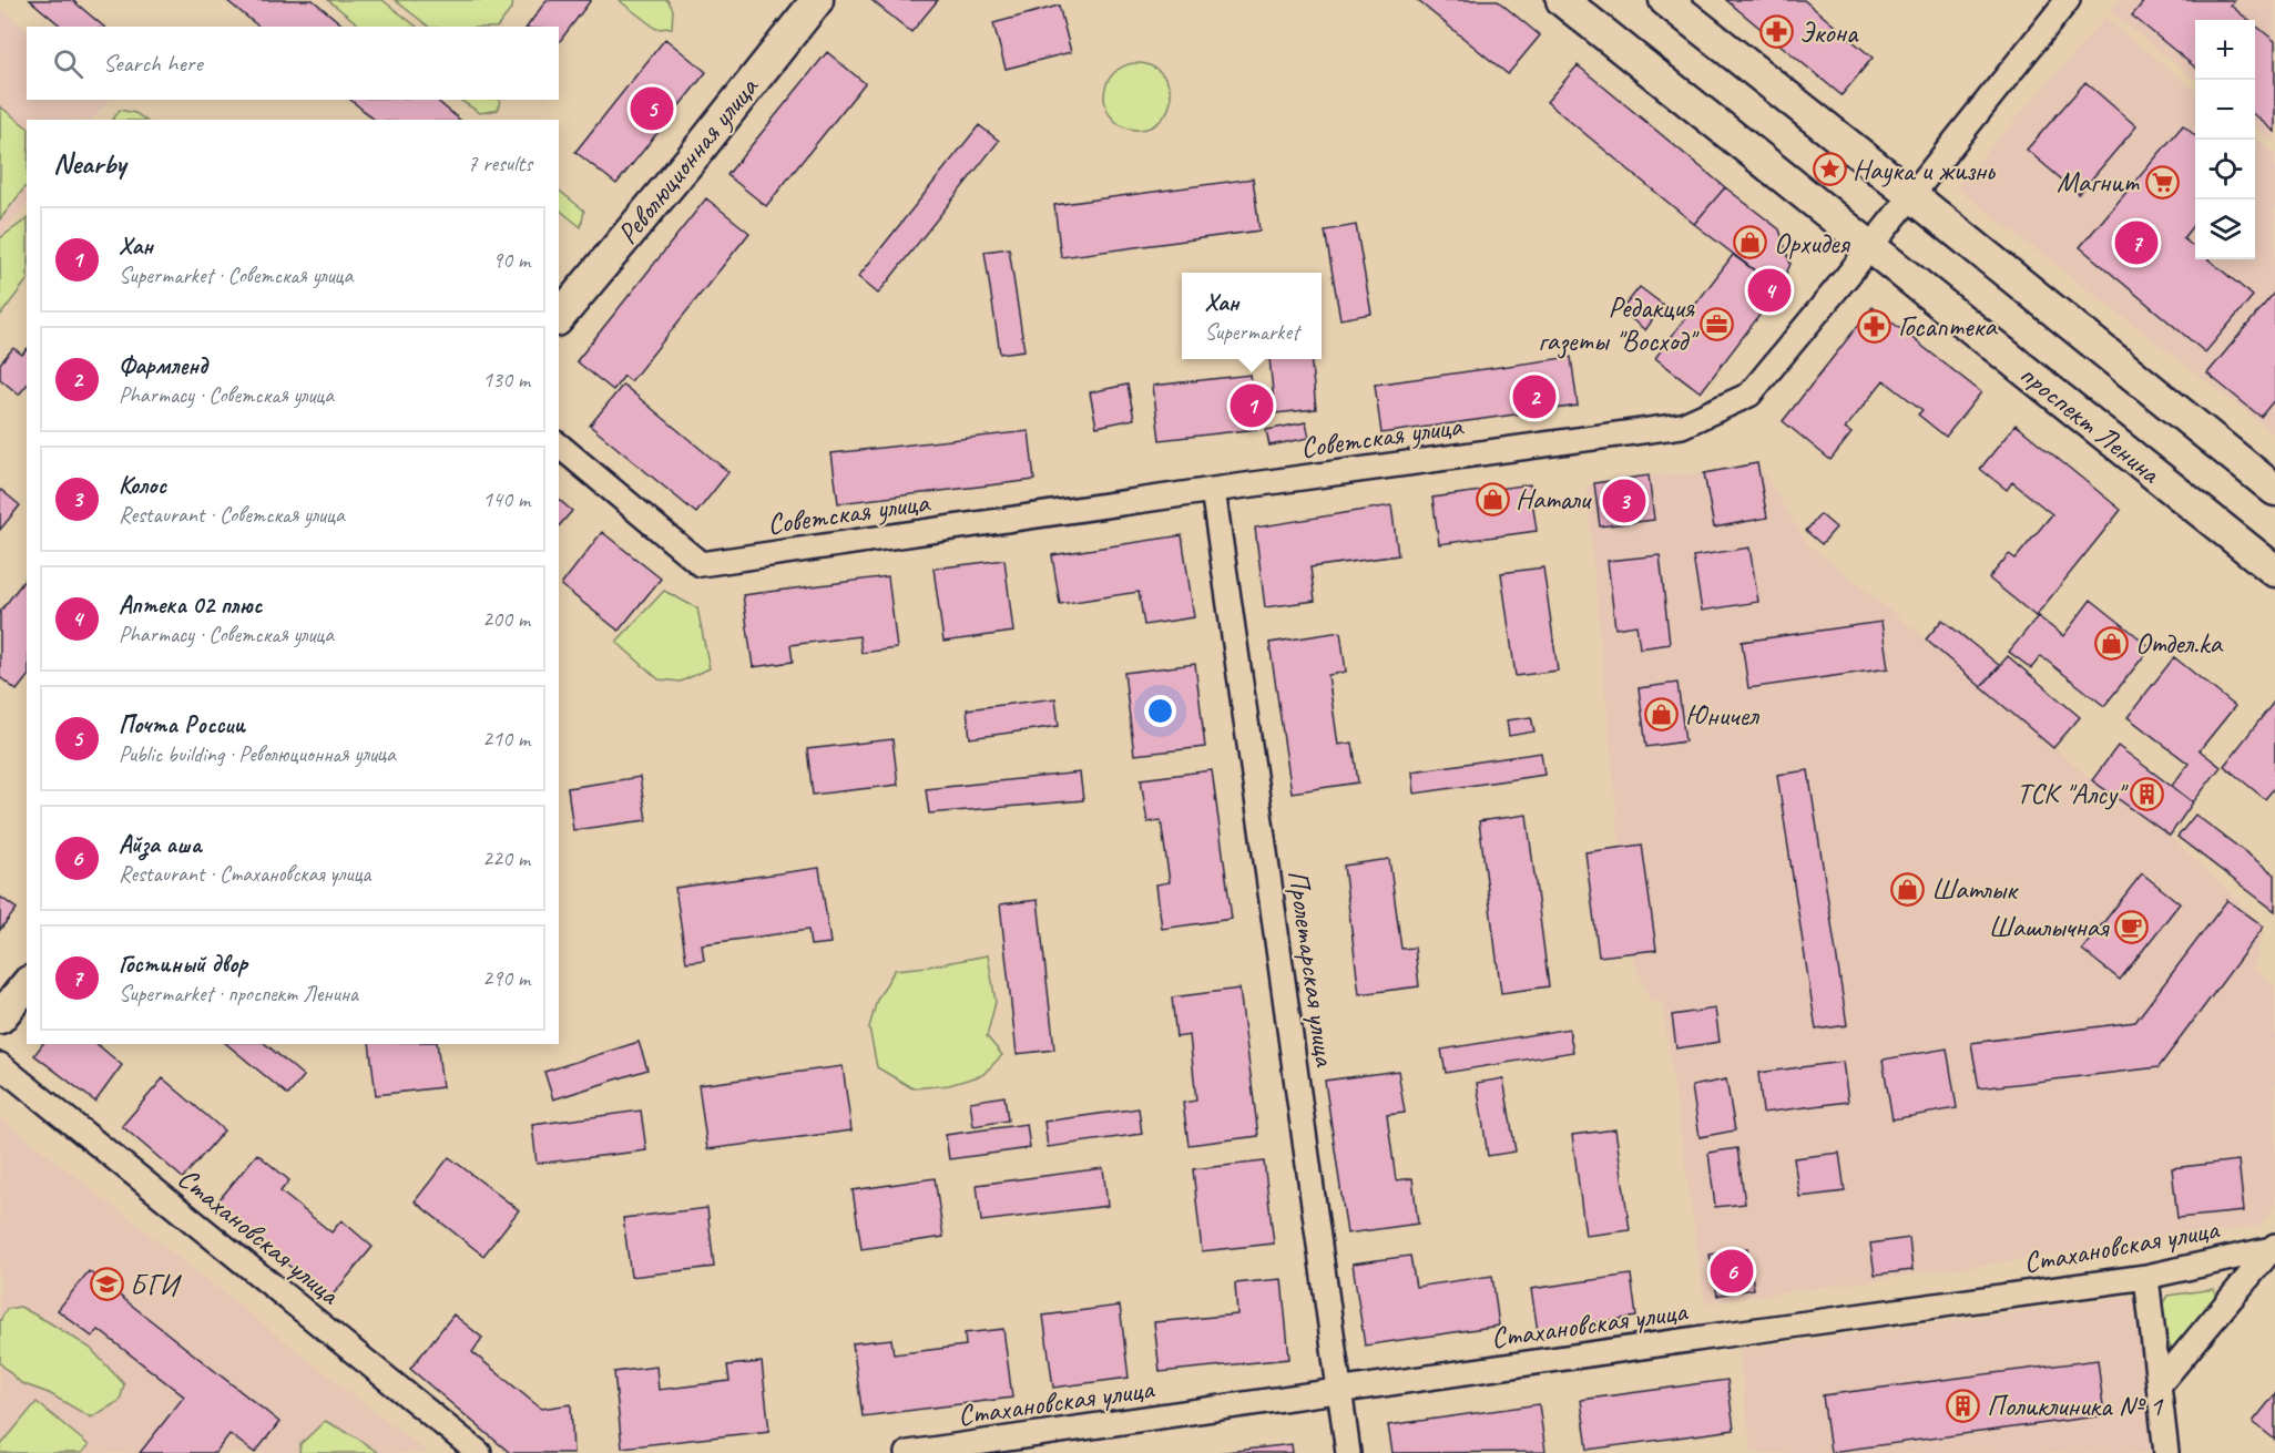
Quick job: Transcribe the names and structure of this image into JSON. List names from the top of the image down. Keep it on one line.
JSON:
{"streets":{"street":["Революционная улица","проспект Ленина","Советская улица","Пролетарская улица","Стахановская улица"]},"crossings":[["проспект Ленина","Советская улица"],["Советская улица","Пролетарская улица"],["Пролетарская улица","Стахановская улица"]],"places":{"pharmacy":["Экона","Госаптека"],"place":["Наука и жизнь"],"supermarket":["Магнит"],"shop":["Орхидея","Натали","Отдел.ka","Юничел","Шатлык"],"office":["Редакция газеты \"Восход\""],"building":["ТСК \"Алсу\"","Поликлиника № 1"],"cafe":["Шашлычная"],"school or university":["БГИ"]},"page":{"map_buttons":["+","−"],"search":"Search here","pins":["5","7","4","2","1","3","6"],"heading":["Nearby","7 results"],"list":[{"mark":"1","name":"Хан","note":"Supermarket · Советская улица","value":"90 m"},{"mark":"2","name":"Фармленд","note":"Pharmacy · Советская улица","value":"130 m"},{"mark":"3","name":"Колос","note":"Restaurant · Советская улица","value":"140 m"},{"mark":"4","name":"Аптека 02 плюс","note":"Pharmacy · Советская улица","value":"200 m"},{"mark":"5","name":"Почта России","note":"Public building · Революционная улица","value":"210 m"},{"mark":"6","name":"Айза аша","note":"Restaurant · Стахановская улица","value":"220 m"},{"mark":"7","name":"Гостиный двор","note":"Supermarket · проспект Ленина","value":"290 m"}],"popup":["Хан","Supermarket"]}}
